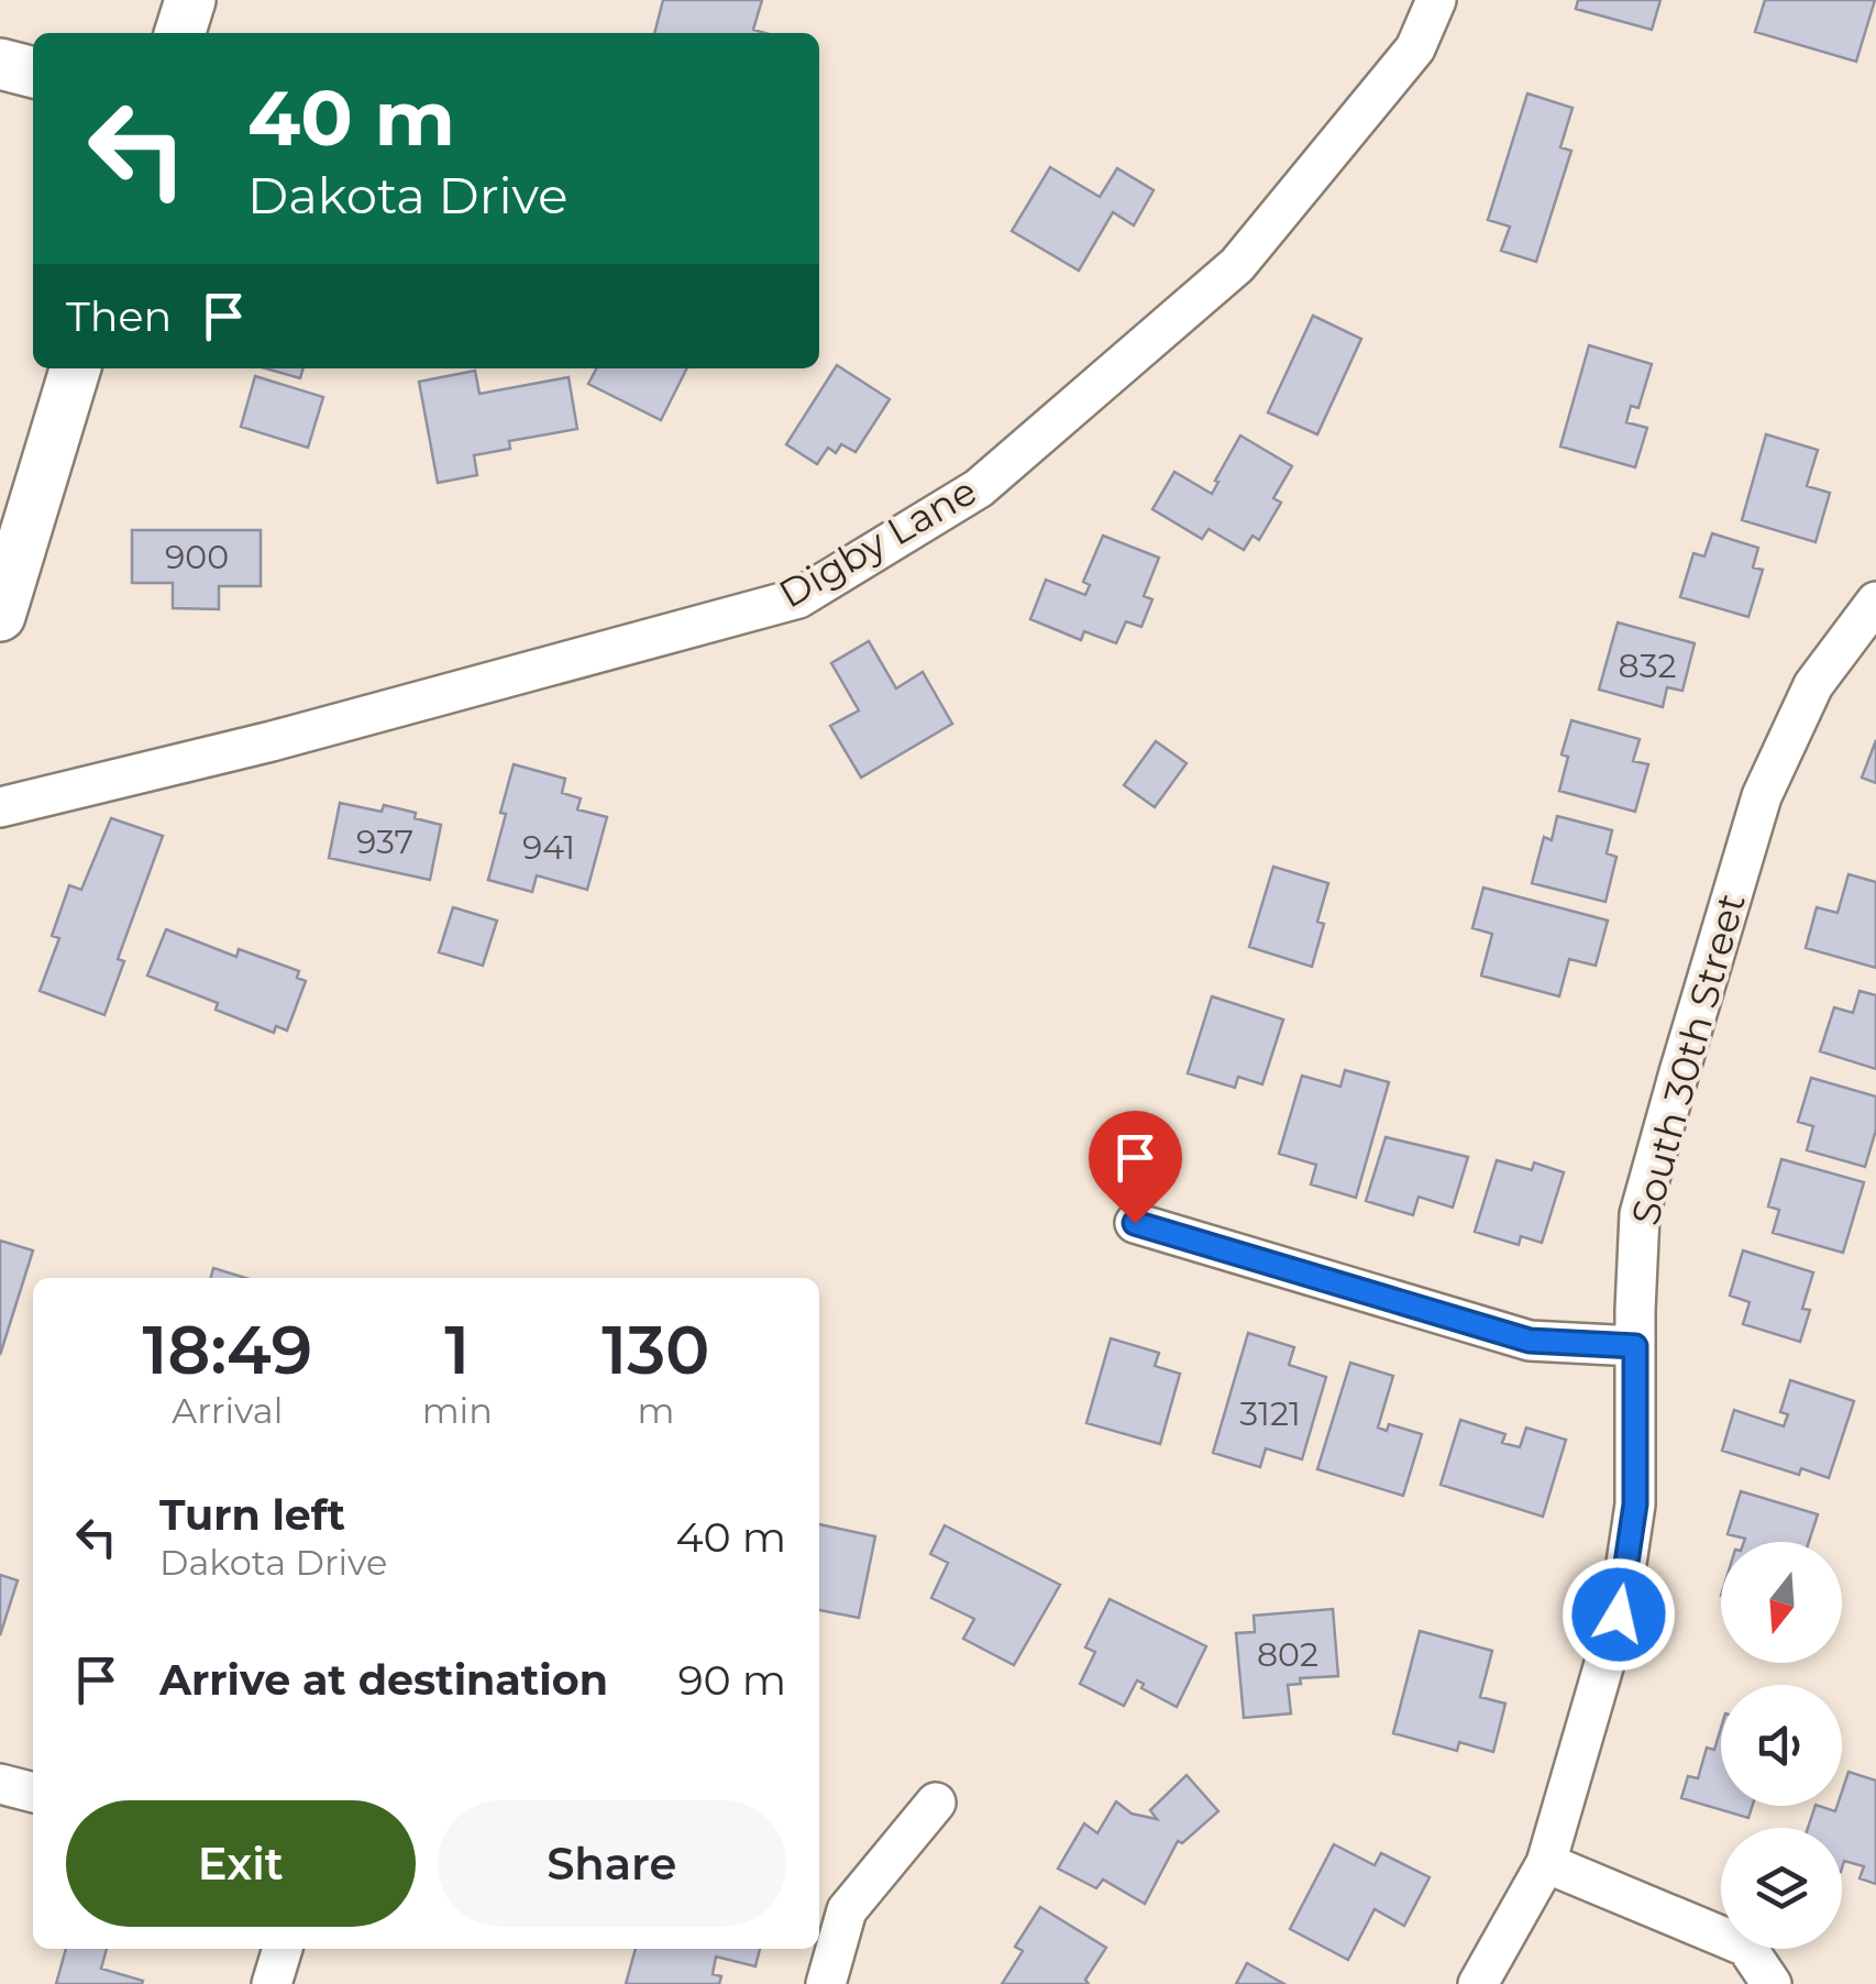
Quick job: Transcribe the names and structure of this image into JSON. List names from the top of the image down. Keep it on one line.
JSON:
{"streets":{"street":["Digby Lane","South 30th Street"]},"house_numbers":["900","832","937","941","3121","802"],"north":"bottom","page":{"turn":["40 m","Dakota Drive"],"then":"Then","eta":["18:49","Arrival","1","min","130","m"],"list":[{"name":"Turn left","note":"Dakota Drive","value":"40 m"},{"name":"Arrive at destination","value":"90 m"}],"buttons":["Exit","Share"]}}
